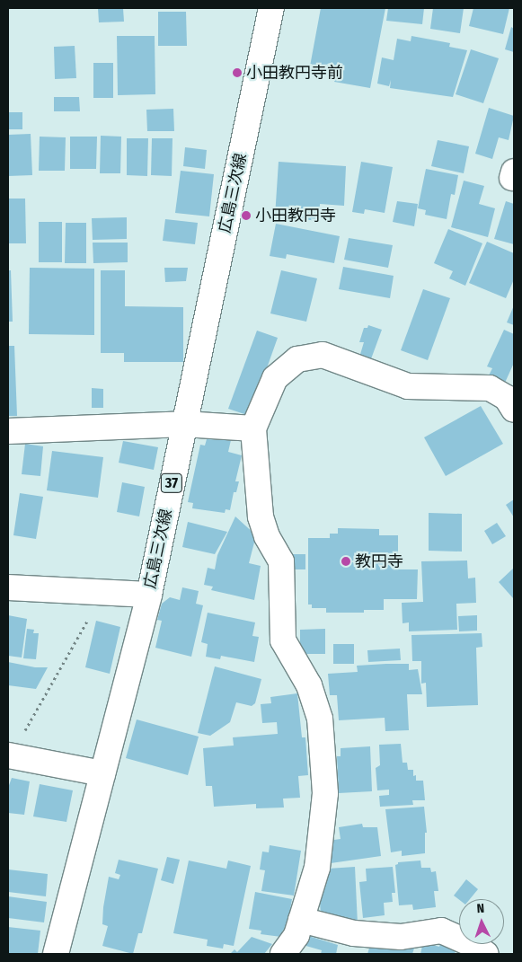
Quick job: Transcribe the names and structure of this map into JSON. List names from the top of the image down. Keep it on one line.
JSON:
{"streets":{"street":["広島三次線","37"]},"places":["小田教円寺前","小田教円寺","教円寺"],"north":"top"}
